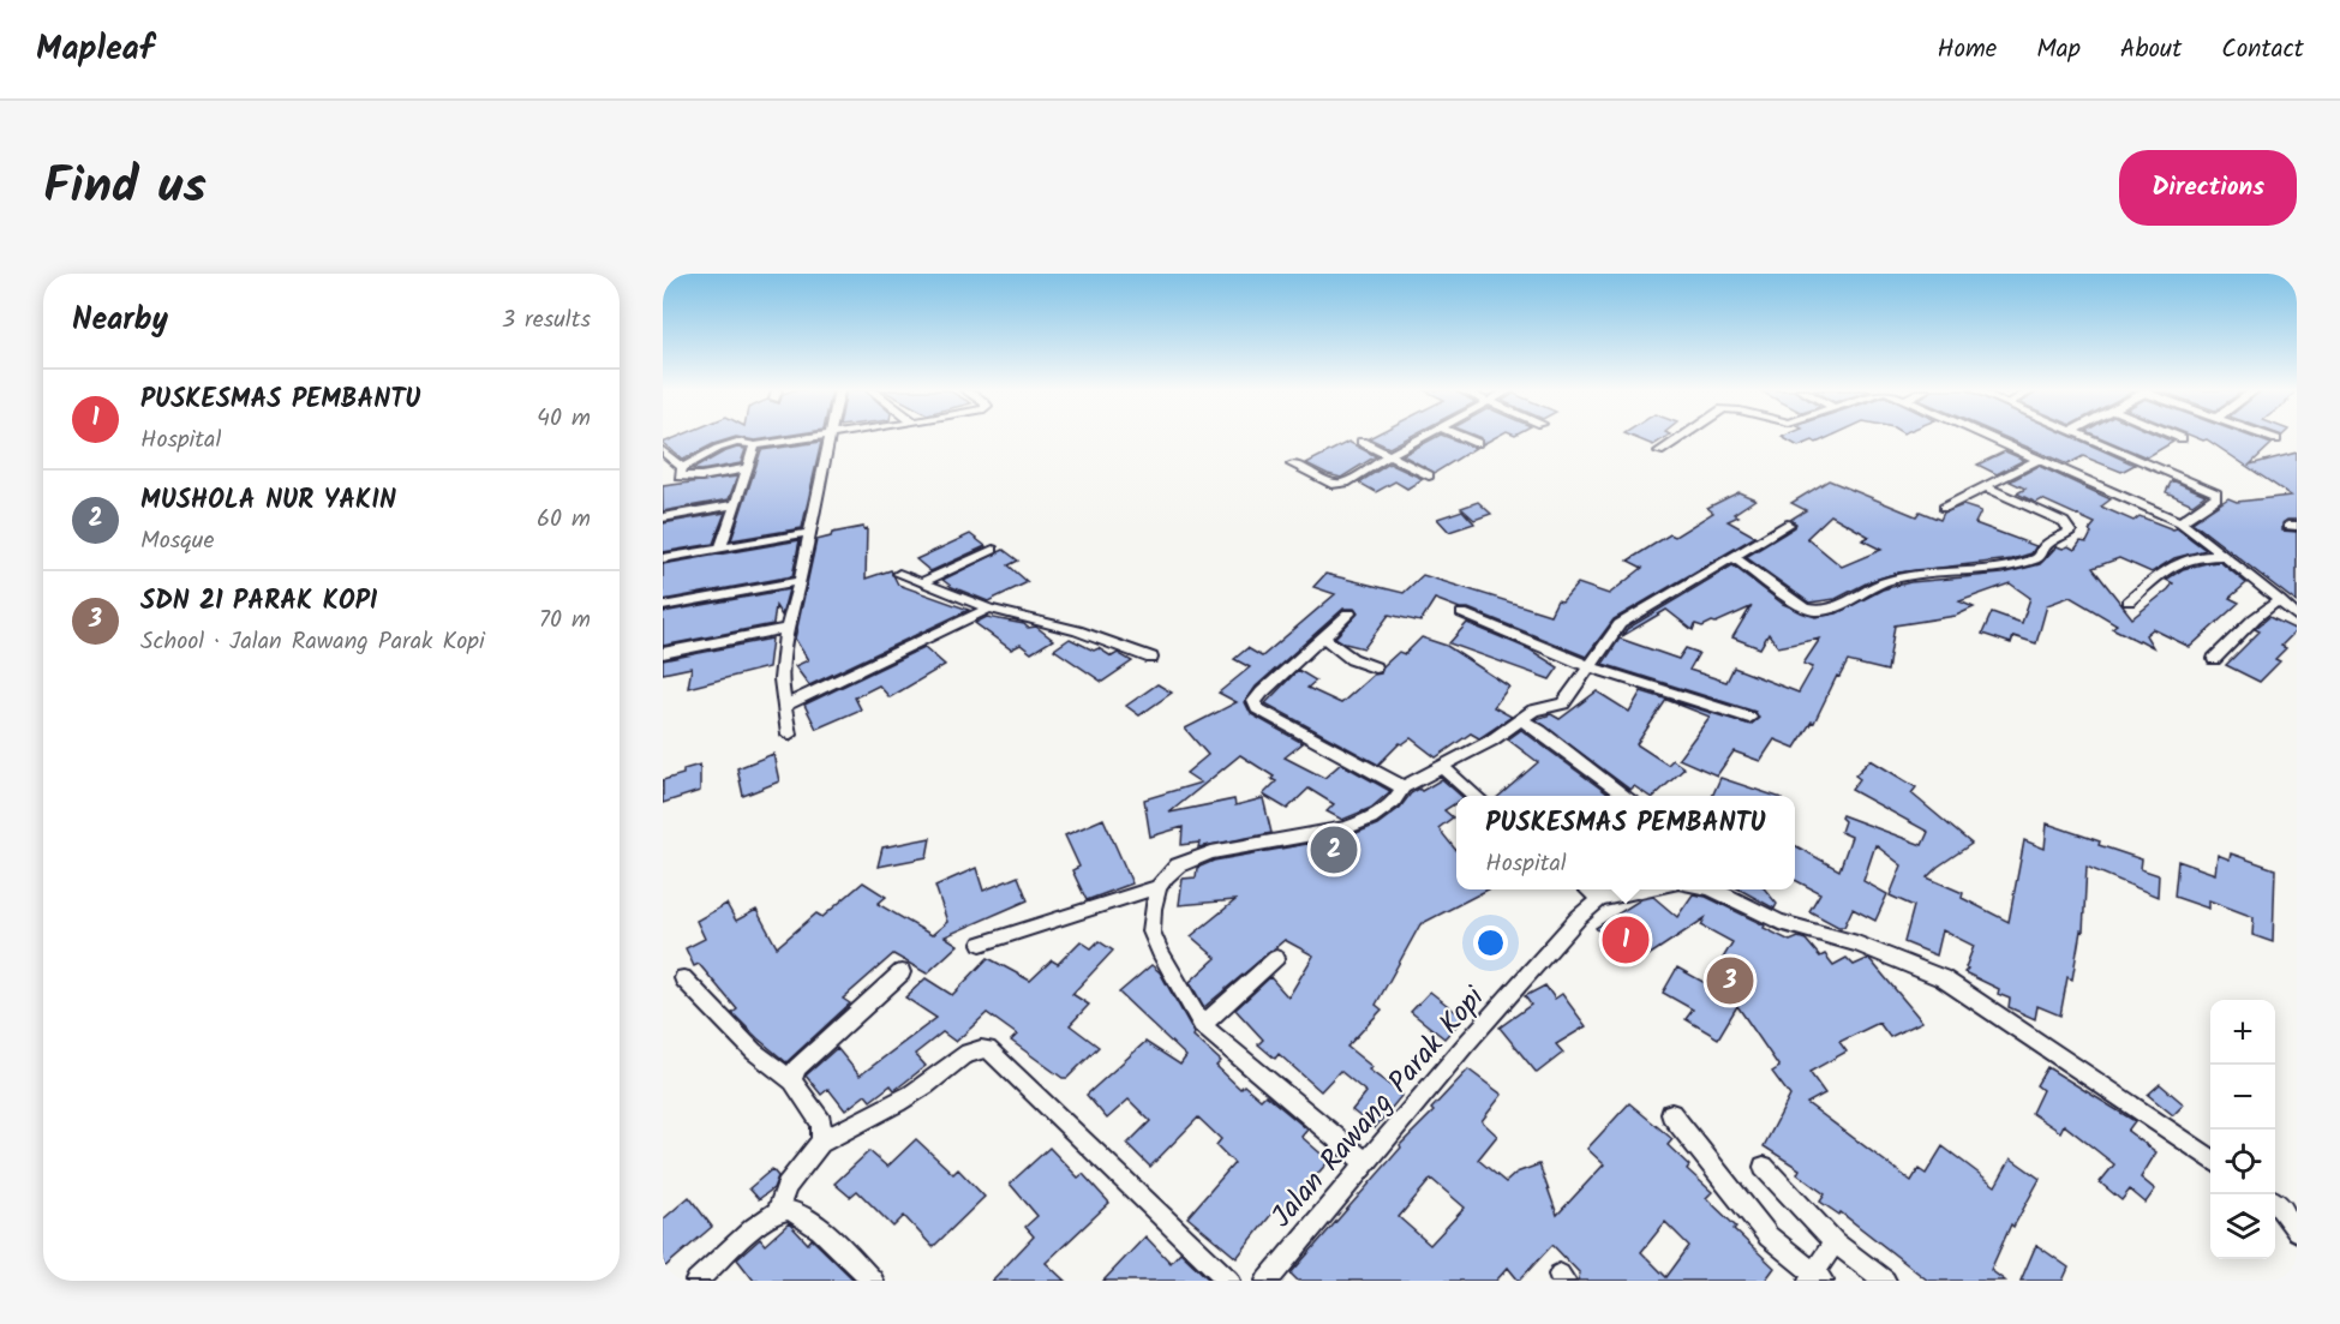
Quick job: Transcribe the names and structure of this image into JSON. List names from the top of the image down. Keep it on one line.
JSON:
{"streets":{"street":["Jalan Rawang Parak Kopi"]},"page":{"header":"Mapleaf","nav":["Home","Map","About","Contact"],"title":"Find us","buttons":"Directions","heading":["Nearby","3 results"],"list":[{"mark":"1","name":"PUSKESMAS PEMBANTU","note":"Hospital","value":"40 m"},{"mark":"2","name":"MUSHOLA NUR YAKIN","note":"Mosque","value":"60 m"},{"mark":"3","name":"SDN 21 PARAK KOPI","note":"School · Jalan Rawang Parak Kopi","value":"70 m"}],"popup":["PUSKESMAS PEMBANTU","Hospital"],"pins":["2","1","3"],"map_buttons":["+","−"]}}
